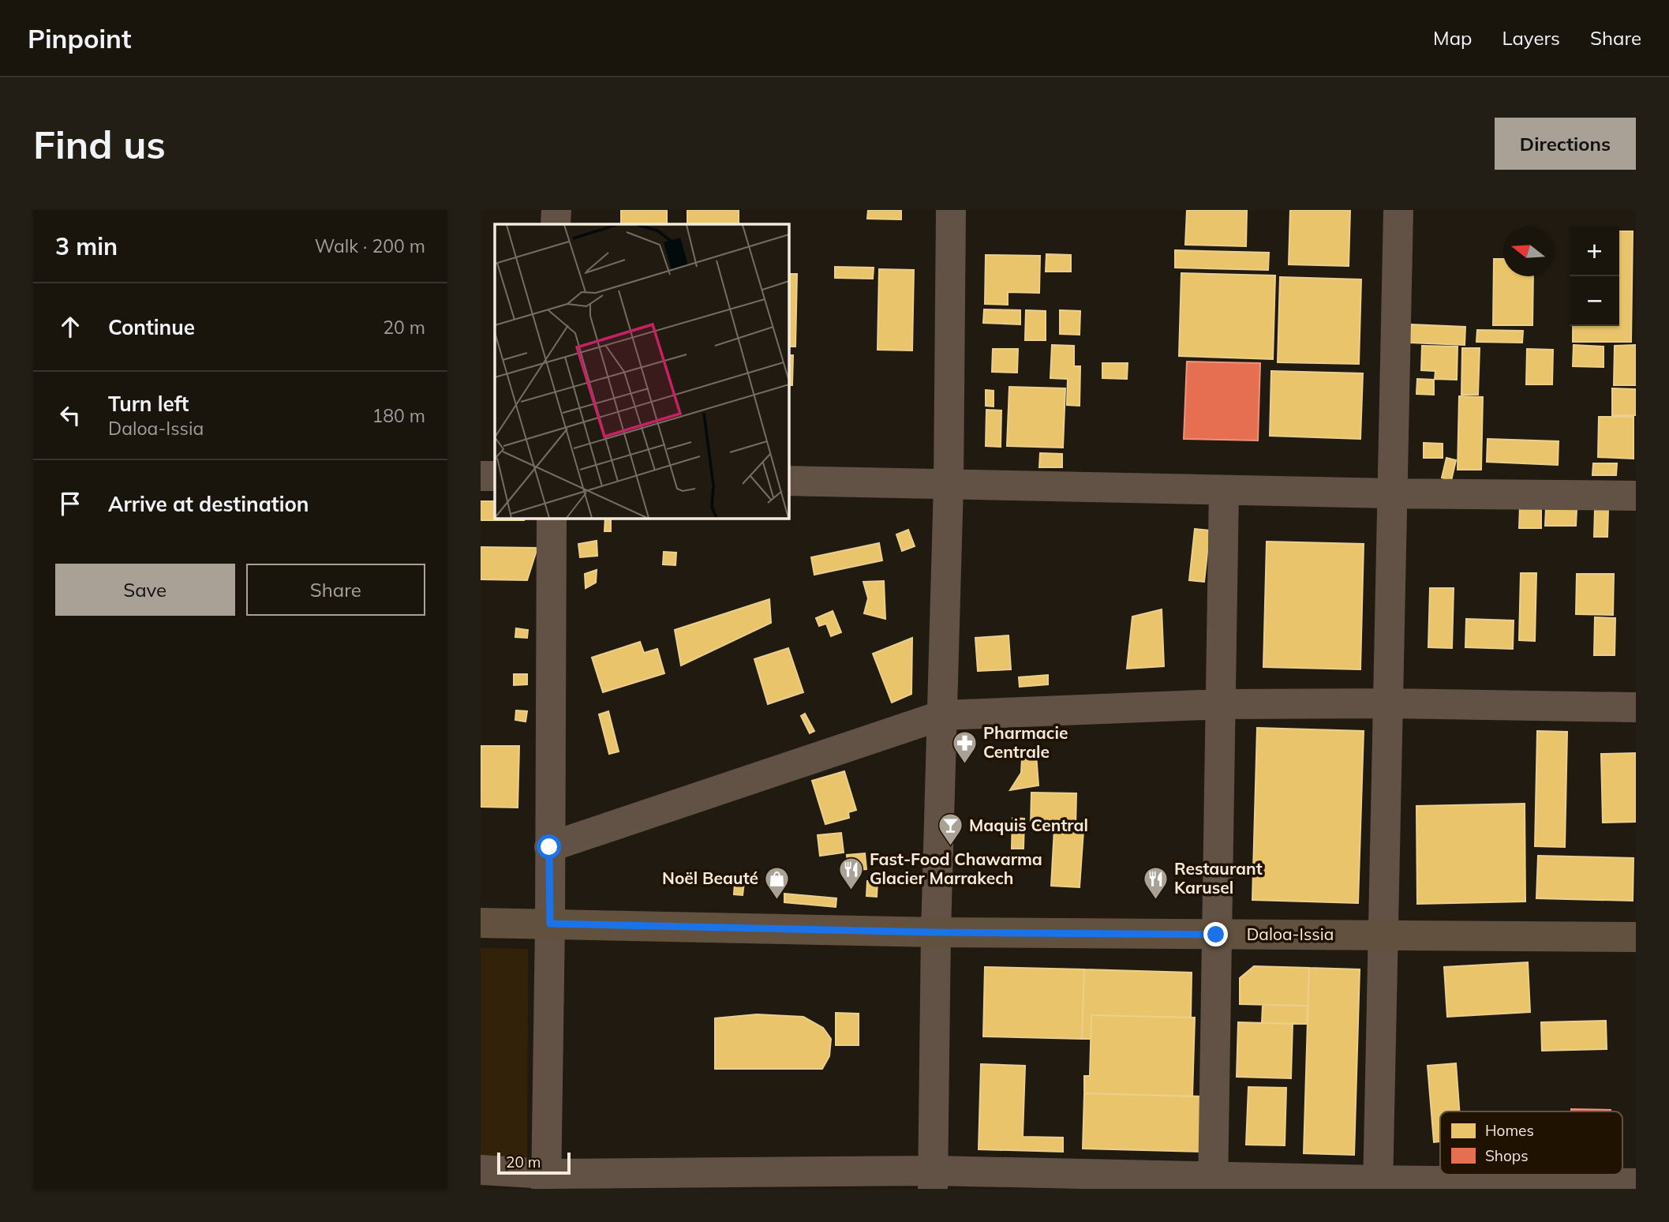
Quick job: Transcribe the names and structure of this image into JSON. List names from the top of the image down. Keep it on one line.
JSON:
{"streets":{"main road":["Daloa-Issia"]},"places":{"pharmacy":["Pharmacie Centrale"],"bar":["Maquis Central"],"restaurant":["Fast-Food Chawarma Glacier Marrakech","Restaurant Karusel"],"shop":["Noël Beauté"]},"legend":["Homes","Shops"],"scale_bar":"20 m","north":"left","page":{"header":"Pinpoint","nav":["Map","Layers","Share"],"buttons":["Directions",["Save","Share"]],"title":"Find us","heading":["3 min","Walk · 200 m"],"map_buttons":["+","−"],"list":[["Continue","20 m"],["Turn left","Daloa-Issia","180 m"],"Arrive at destination"],"scale":"20 m"}}
